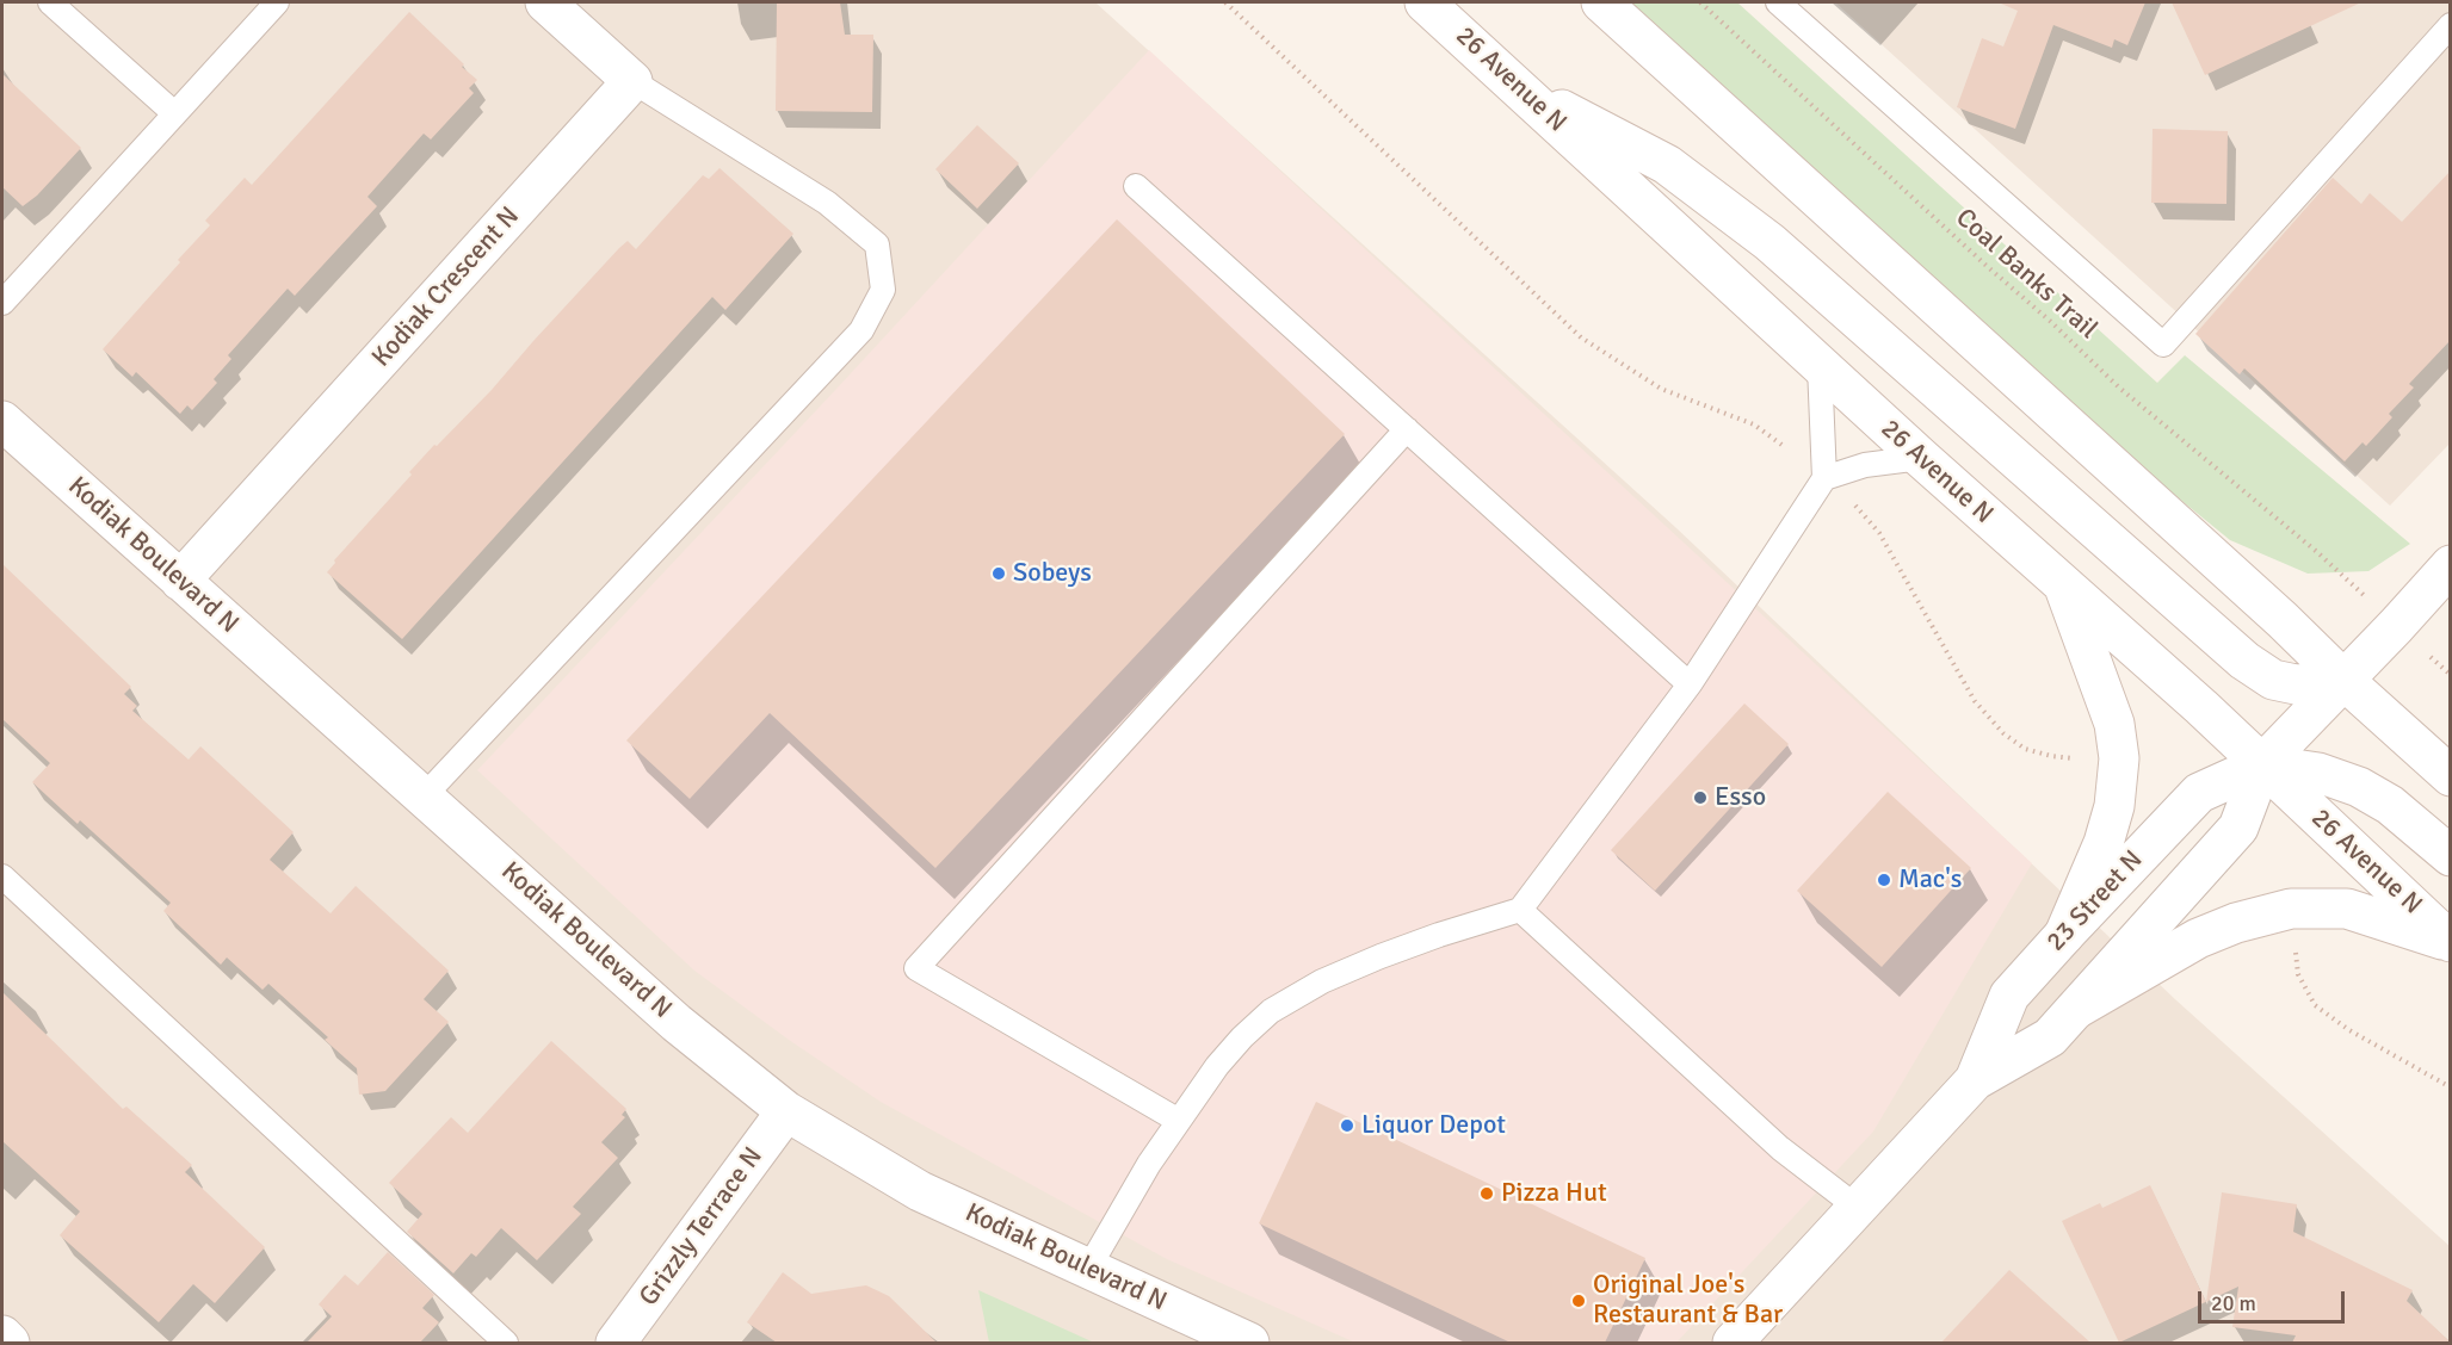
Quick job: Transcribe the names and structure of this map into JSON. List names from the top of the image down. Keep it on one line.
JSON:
{"streets":{"main road":["26 Avenue N","Kodiak Crescent N","Kodiak Boulevard N","23 Street N","Grizzly Terrace N"],"path":["Coal Banks Trail"]},"crossings":[["26 Avenue N","23 Street N"],["Kodiak Crescent N","Kodiak Boulevard N"],["Kodiak Boulevard N","Grizzly Terrace N"]],"places":["Sobeys","Esso","Mac's","Liquor Depot","Pizza Hut","Original Joe's Restaurant & Bar"],"scale_bar":"20 m"}
